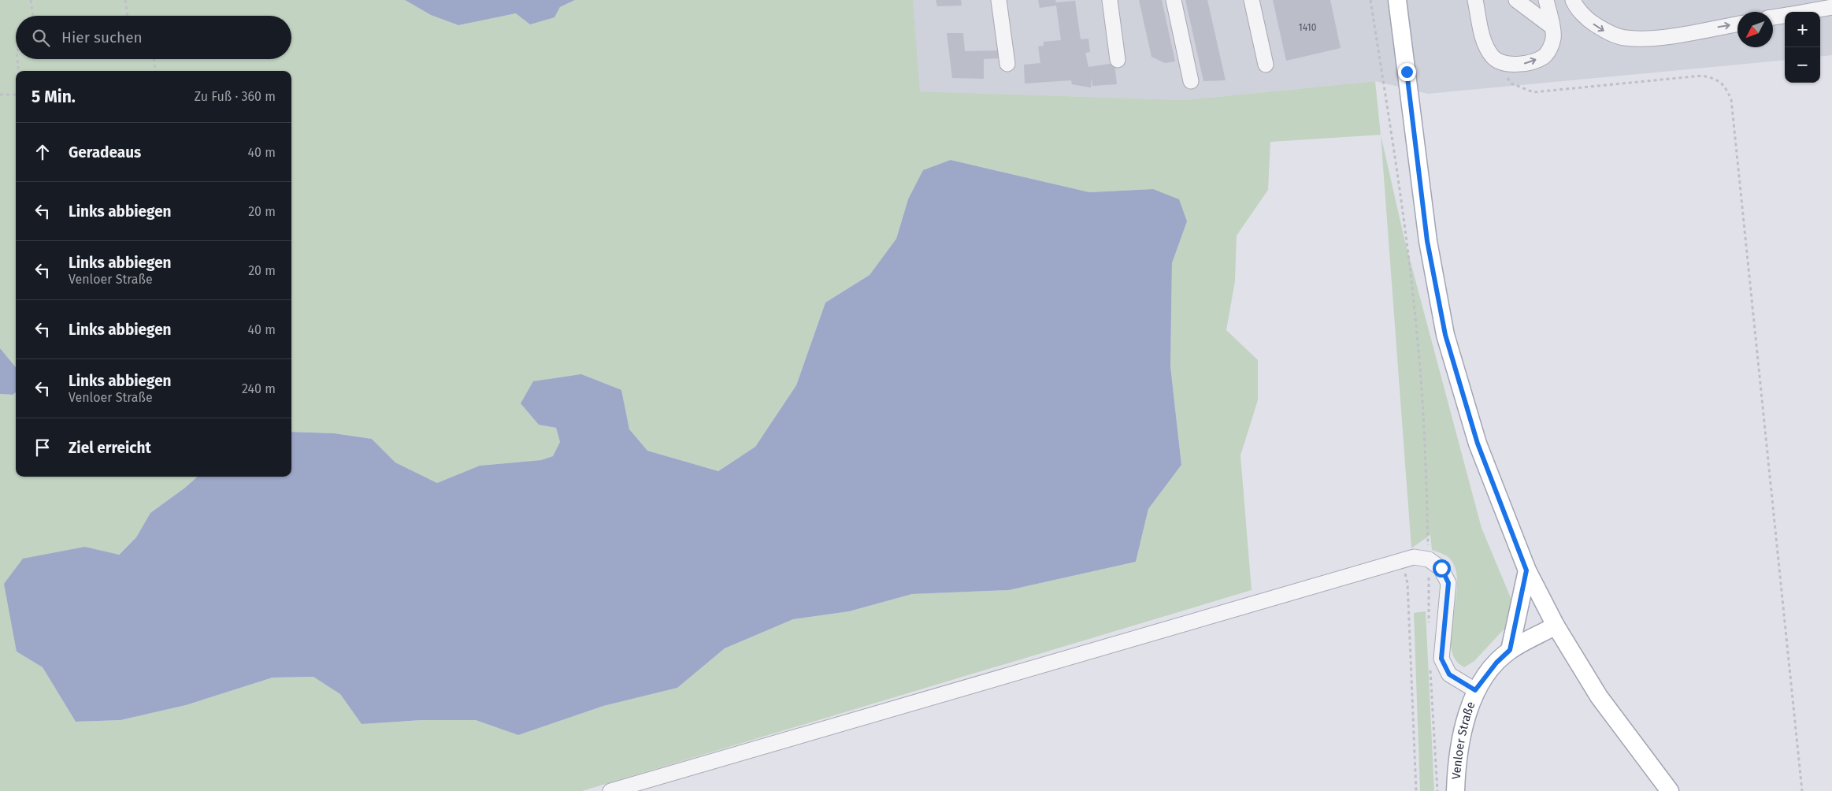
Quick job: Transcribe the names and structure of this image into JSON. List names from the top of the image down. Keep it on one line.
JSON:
{"streets":{"main road":["Venloer Straße"]},"house_numbers":["1410"],"north":"bottom left","page":{"map_buttons":["+","−"],"search":"Hier suchen","heading":["5 Min.","Zu Fuß · 360 m"],"list":[["Geradeaus","40 m"],["Links abbiegen","20 m"],["Links abbiegen","Venloer Straße","20 m"],["Links abbiegen","40 m"],["Links abbiegen","Venloer Straße","240 m"],"Ziel erreicht"]}}
